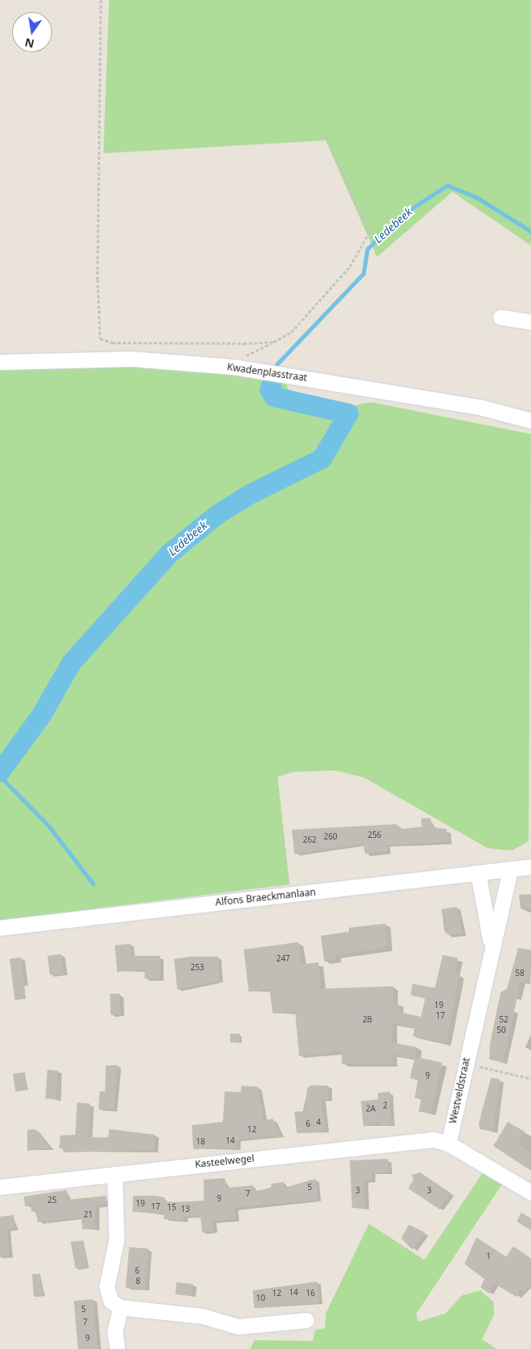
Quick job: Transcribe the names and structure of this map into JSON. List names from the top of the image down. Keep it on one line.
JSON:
{"streets":{"street":["Kwadenplasstraat","Alfons Braeckmanlaan","Westveldstraat","Kasteelwegel"]},"crossings":[["Alfons Braeckmanlaan","Westveldstraat"],["Westveldstraat","Kasteelwegel"]],"water":["Ledebeek"],"house_numbers":["256","260","262","247","253","58","19","17","2B","52","50","9","2","2A","4","6","12","14","18","5","3","3","7","9","25","19","17","15","13","21","1","6","8","14","12","16","10","5","7","9"],"north":"bottom"}
